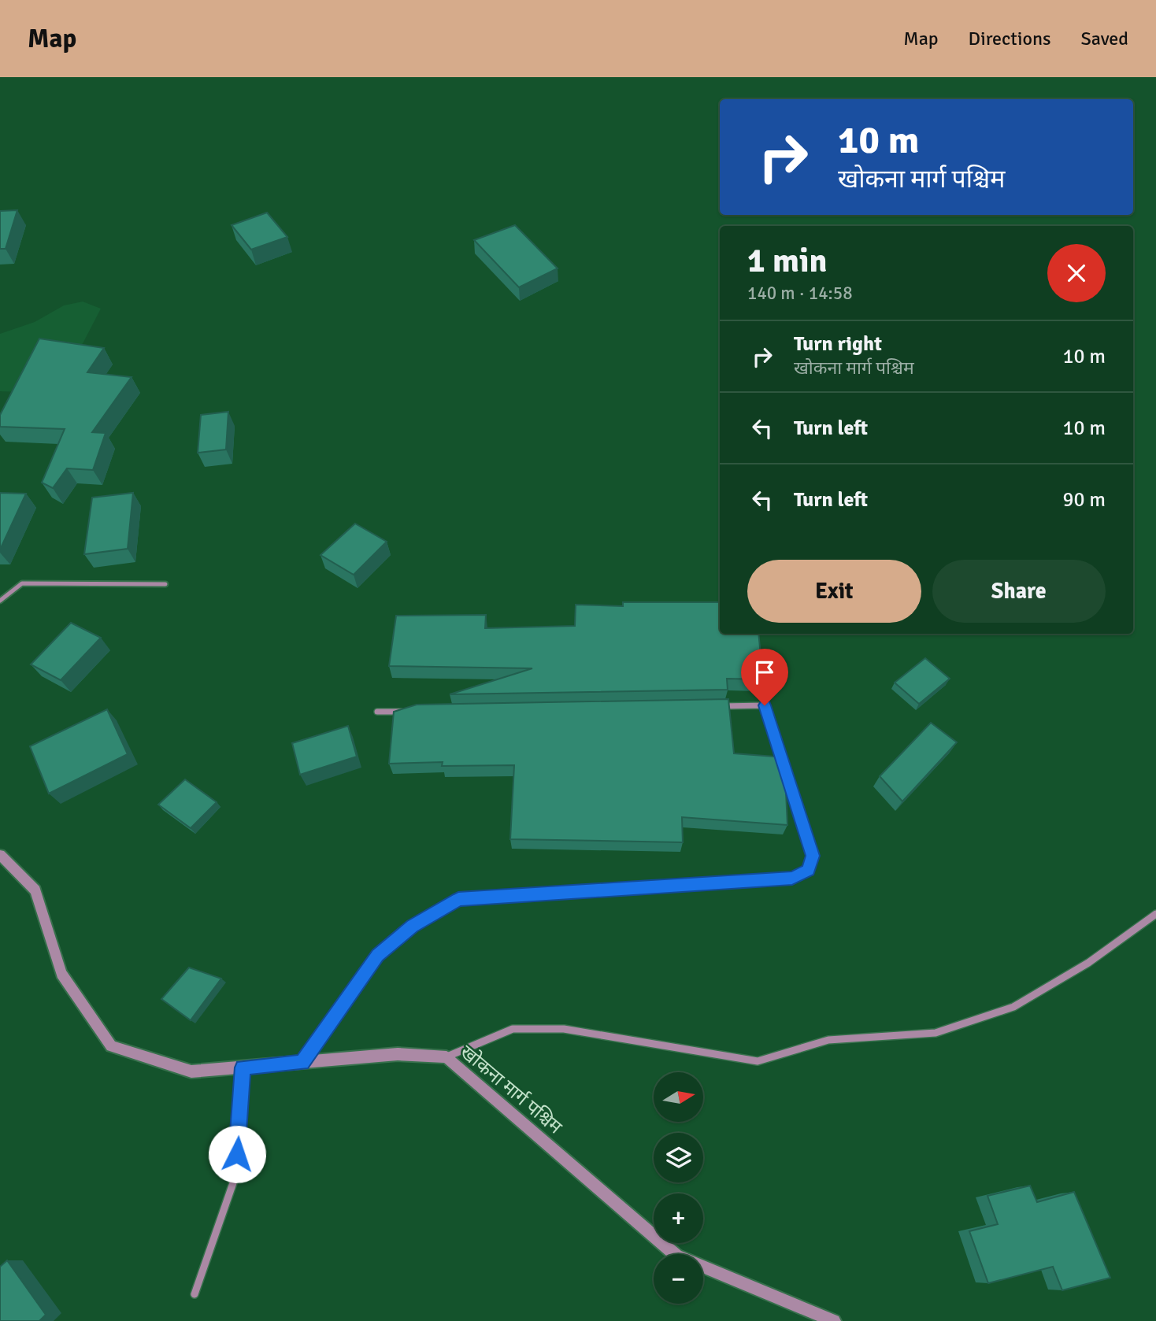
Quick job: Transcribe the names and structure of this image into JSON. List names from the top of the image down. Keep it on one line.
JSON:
{"streets":{"street":["खोकना मार्ग पश्चिम"]},"north":"right","page":{"header":"Map","nav":["Map","Directions","Saved"],"turn":["10 m","खोकना मार्ग पश्चिम"],"heading":["1 min","140 m · 14:58"],"list":[{"name":"Turn right","note":"खोकना मार्ग पश्चिम","value":"10 m"},{"name":"Turn left","value":"10 m"},{"name":"Turn left","value":"90 m"}],"buttons":["Exit","Share"],"map_buttons":["+","−"]}}
